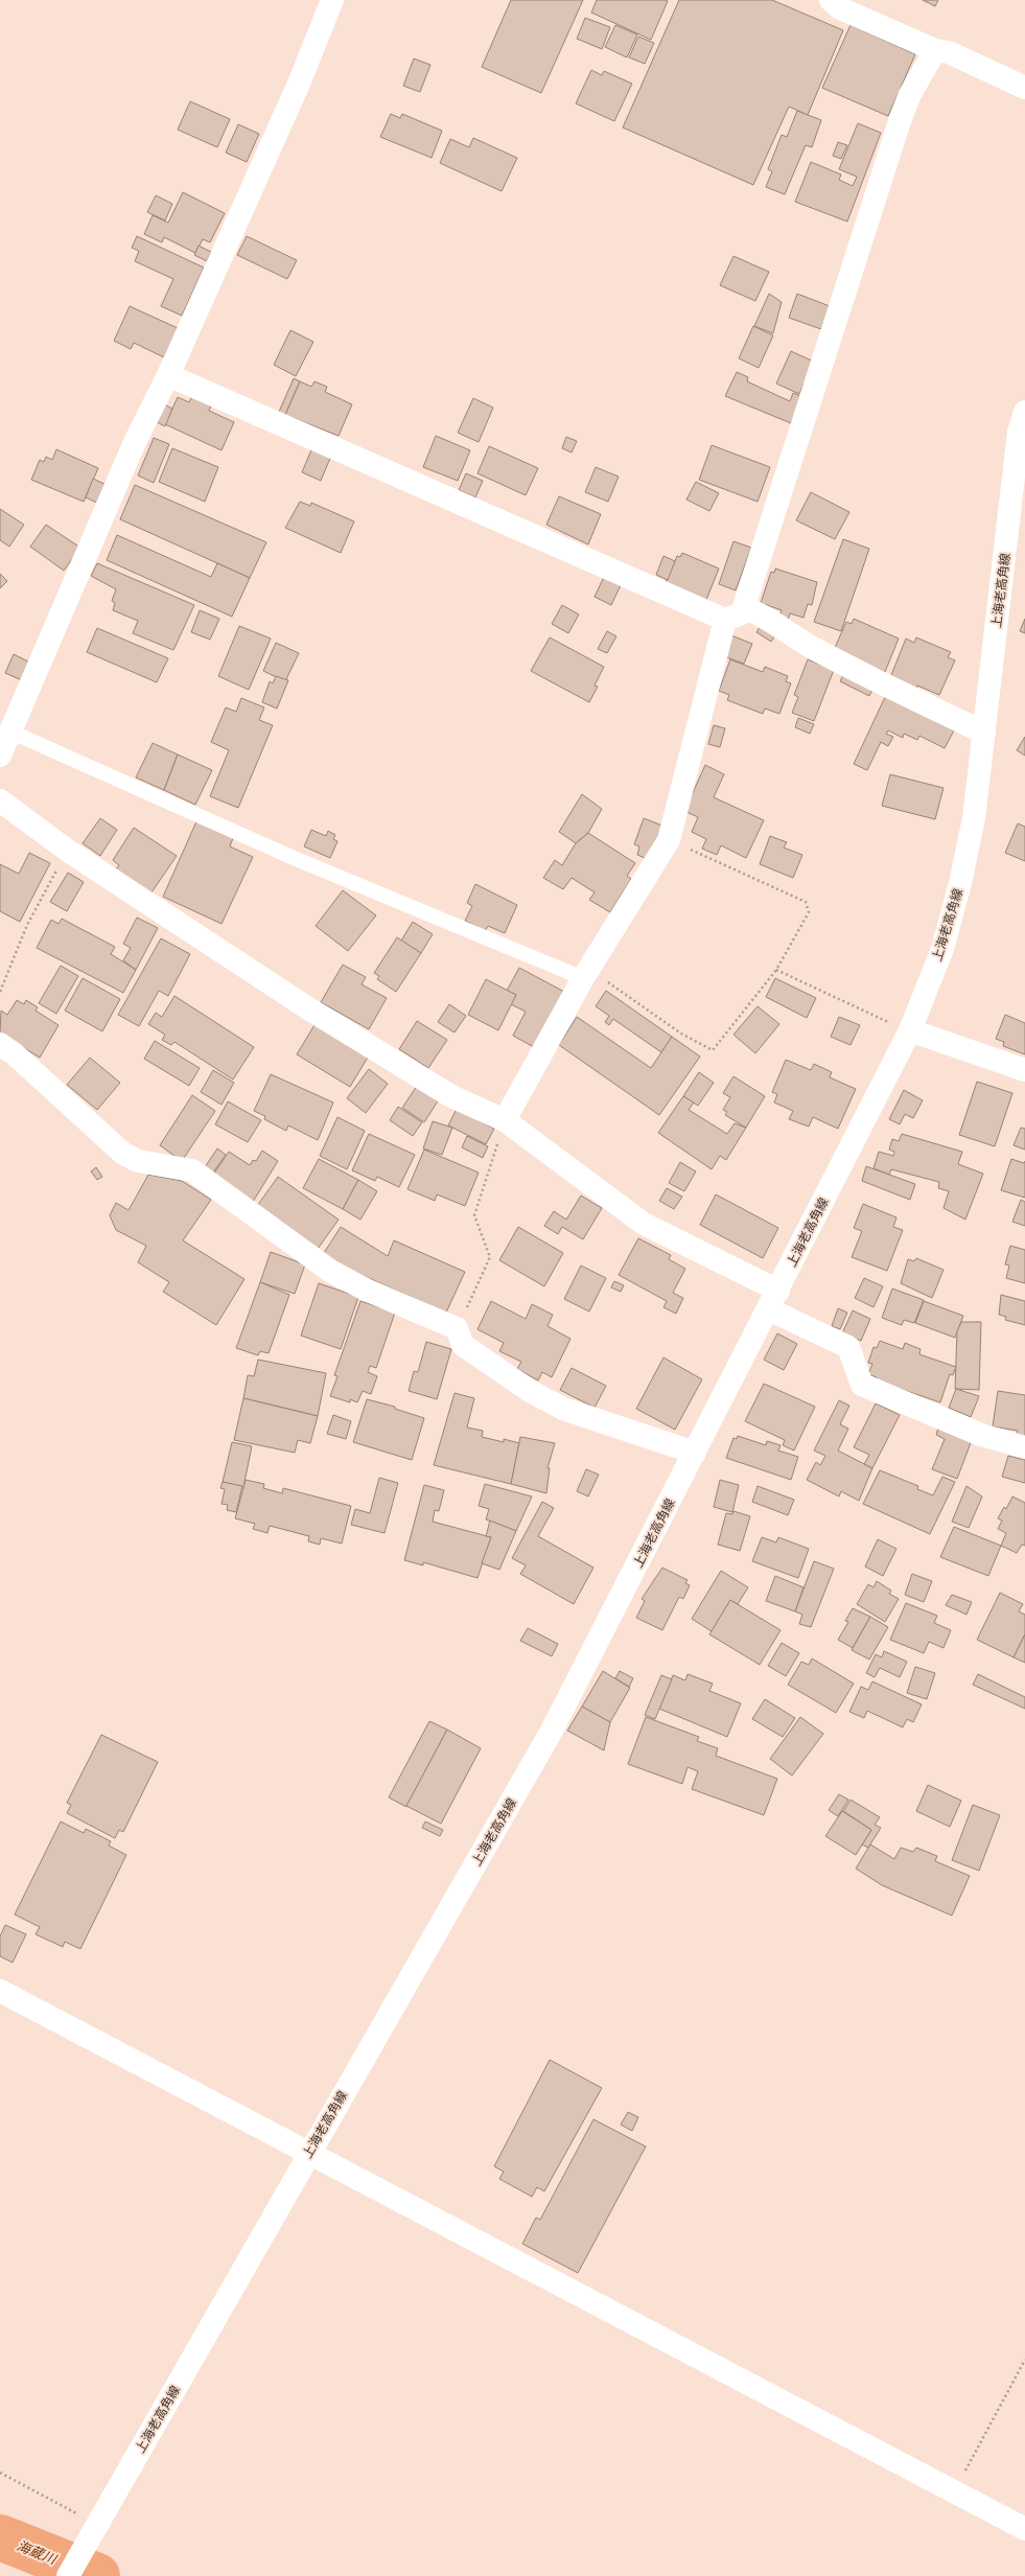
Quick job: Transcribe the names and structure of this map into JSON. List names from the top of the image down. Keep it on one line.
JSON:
{"streets":{"street":["上海老高角線"]},"water":["海蔵川"]}
